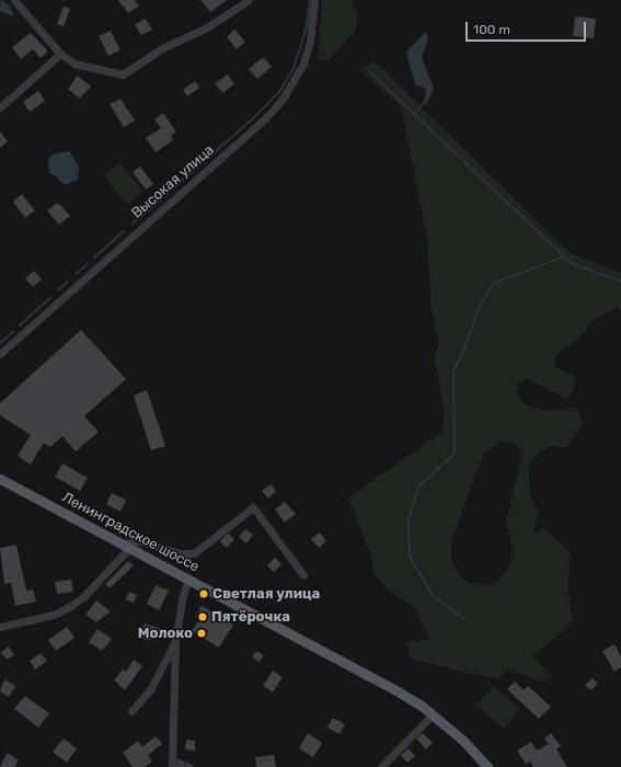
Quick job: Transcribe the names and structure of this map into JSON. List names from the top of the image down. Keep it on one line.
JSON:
{"streets":{"main road":["Ленинградское шоссе"],"street":["Высокая улица"]},"places":["Светлая улица","Пятёрочка","Молоко"],"scale_bar":"100 m"}
